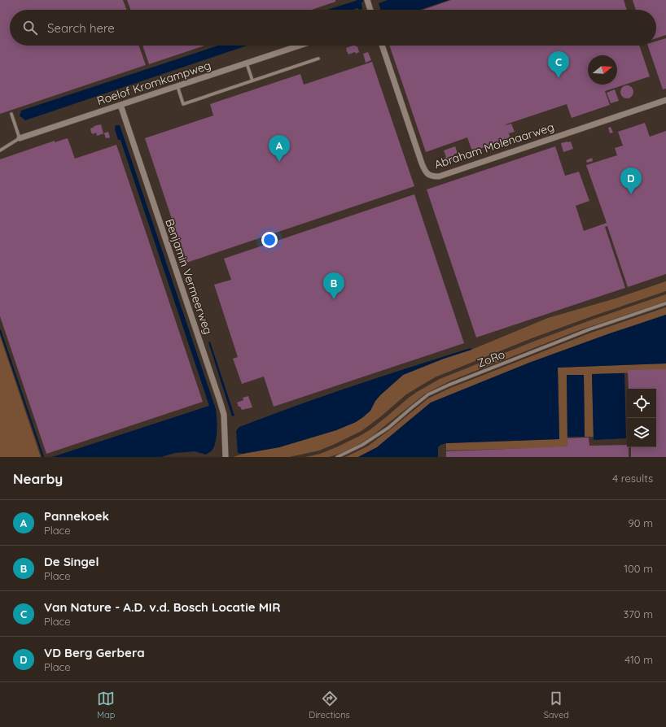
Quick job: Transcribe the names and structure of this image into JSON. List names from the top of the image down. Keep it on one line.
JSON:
{"streets":{"street":["Roelof Kromkampweg","Abraham Molenaarweg","Benjamin Vermeerweg"],"lane":["ZoRo"]},"crossings":[["Roelof Kromkampweg","Benjamin Vermeerweg"]],"north":"right","page":{"search":"Search here","pins":["C","A","D","B"],"heading":["Nearby","4 results"],"list":[{"mark":"A","name":"Pannekoek","note":"Place","value":"90 m"},{"mark":"B","name":"De Singel","note":"Place","value":"100 m"},{"mark":"C","name":"Van Nature - A.D. v.d. Bosch Locatie MIR","note":"Place","value":"370 m"},{"mark":"D","name":"VD Berg Gerbera","note":"Place","value":"410 m"}],"nav":["Map","Directions","Saved"]}}
